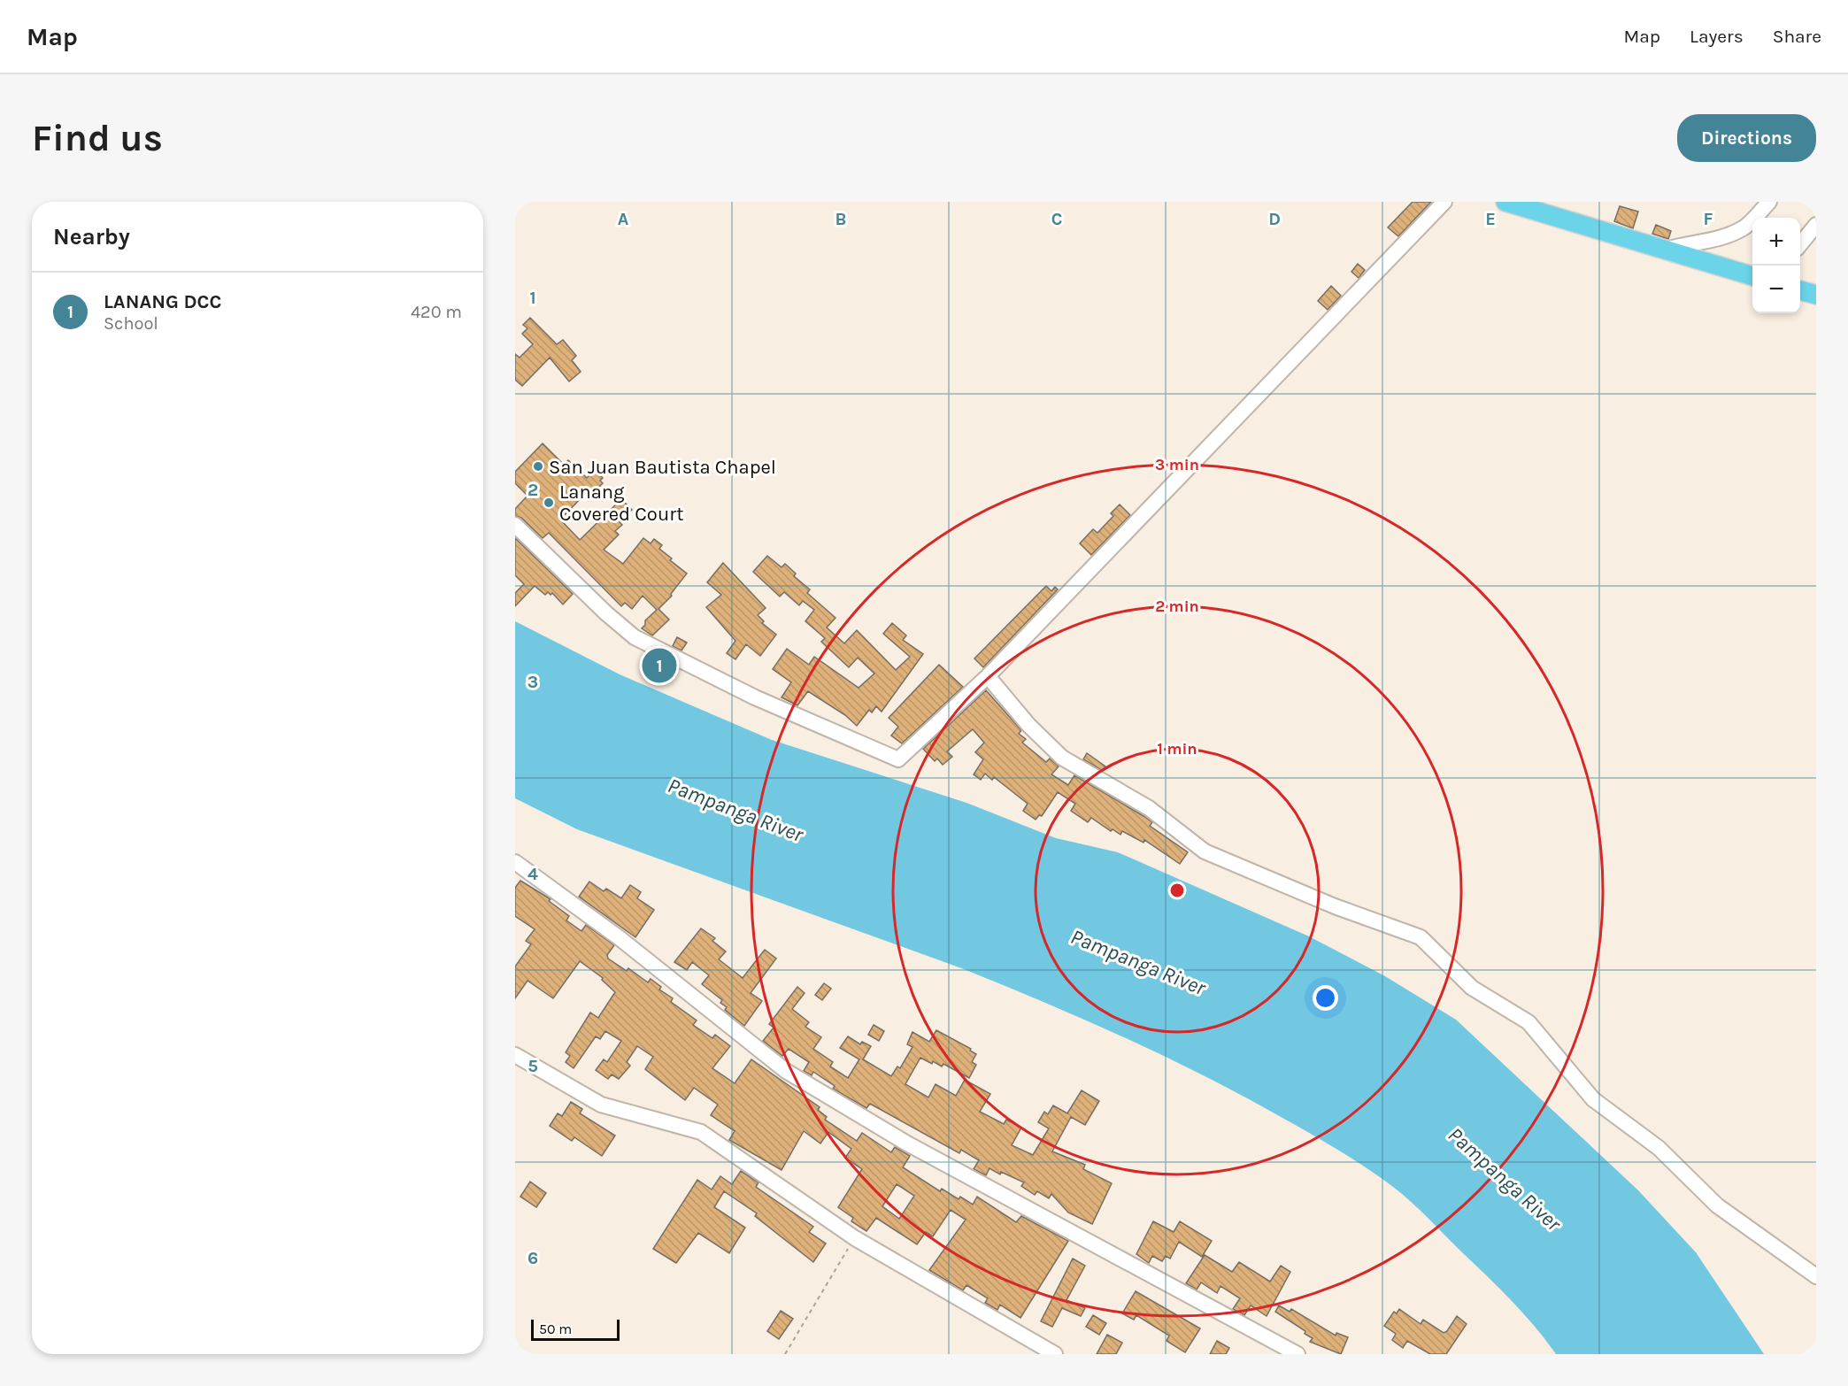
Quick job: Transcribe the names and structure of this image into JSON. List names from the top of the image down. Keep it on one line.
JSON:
{"water":["Pampanga River"],"places":["San Juan Bautista Chapel","Lanang Covered Court"],"scale_bar":"50 m","page":{"header":"Map","nav":["Map","Layers","Share"],"buttons":"Directions","title":"Find us","heading":"Nearby","map_buttons":["+","−"],"list":[{"mark":"1","name":"LANANG DCC","note":"School","value":"420 m"}],"pins":"1","scale":"50 m"},"grid":{"columns":["A","B","C","D","E","F"],"rows":["1","2","3","4","5","6"]},"rings":["3 min","2 min","1 min"]}
